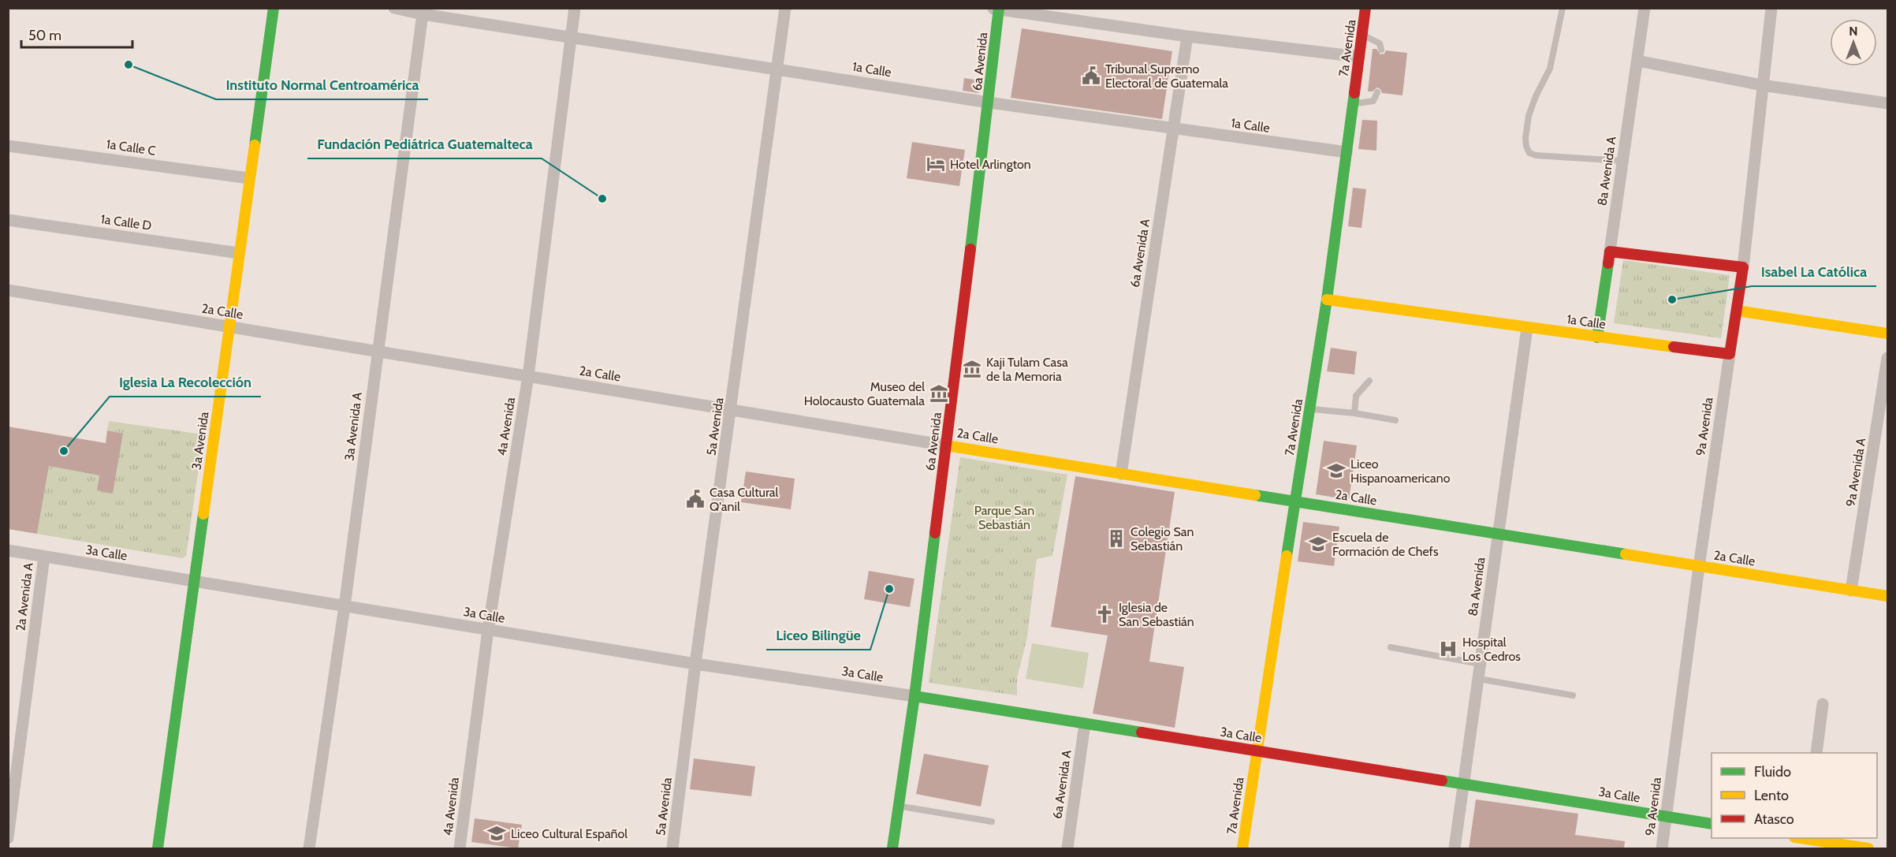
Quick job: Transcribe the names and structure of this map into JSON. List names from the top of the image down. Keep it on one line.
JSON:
{"streets":{"street":["7a Avenida","6a Avenida","1a Calle","1a Calle C","8a Avenida A","1a Calle D","6a Avenida A","2a Calle","3a Avenida A","4a Avenida","5a Avenida","9a Avenida","3a Avenida","9a Avenida A","3a Calle","8a Avenida","2a Avenida A"]},"crossings":[["7a Avenida","1a Calle"],["7a Avenida","2a Calle"],["7a Avenida","3a Calle"],["6a Avenida","1a Calle"],["6a Avenida","2a Calle"],["6a Avenida","3a Calle"],["1a Calle","8a Avenida A"],["1a Calle","6a Avenida A"],["1a Calle","3a Avenida A"],["1a Calle","4a Avenida"],["1a Calle","5a Avenida"],["1a Calle","9a Avenida"],["1a Calle","8a Avenida"],["1a Calle C","3a Avenida"],["1a Calle D","3a Avenida"],["6a Avenida A","2a Calle"],["6a Avenida A","3a Calle"],["2a Calle","3a Avenida A"],["2a Calle","4a Avenida"],["2a Calle","5a Avenida"],["2a Calle","9a Avenida"],["2a Calle","3a Avenida"],["2a Calle","9a Avenida A"],["2a Calle","8a Avenida"],["3a Avenida A","3a Calle"],["4a Avenida","3a Calle"],["5a Avenida","3a Calle"],["9a Avenida","3a Calle"],["3a Avenida","3a Calle"],["3a Calle","8a Avenida"],["3a Calle","2a Avenida A"]],"parks":["Parque San Sebastián"],"places":{"other":["Instituto Normal Centroamérica","Fundación Pediátrica Guatemalteca","Isabel La Católica","Iglesia La Recolección","Liceo Bilingüe"],"public building":["Tribunal Supremo Electoral de Guatemala","Casa Cultural Q'anil"],"hotel":["Hotel Arlington"],"museum":["Kaji Tulam Casa de la Memoria","Museo del Holocausto Guatemala"],"school or university":["Liceo Hispanoamericano","Escuela de Formación de Chefs","Liceo Cultural Español"],"building":["Colegio San Sebastián"],"church":["Iglesia de San Sebastián"],"hospital":["Hospital Los Cedros"]},"legend":["Fluido","Lento","Atasco"],"scale_bar":"50 m","north":"top"}
